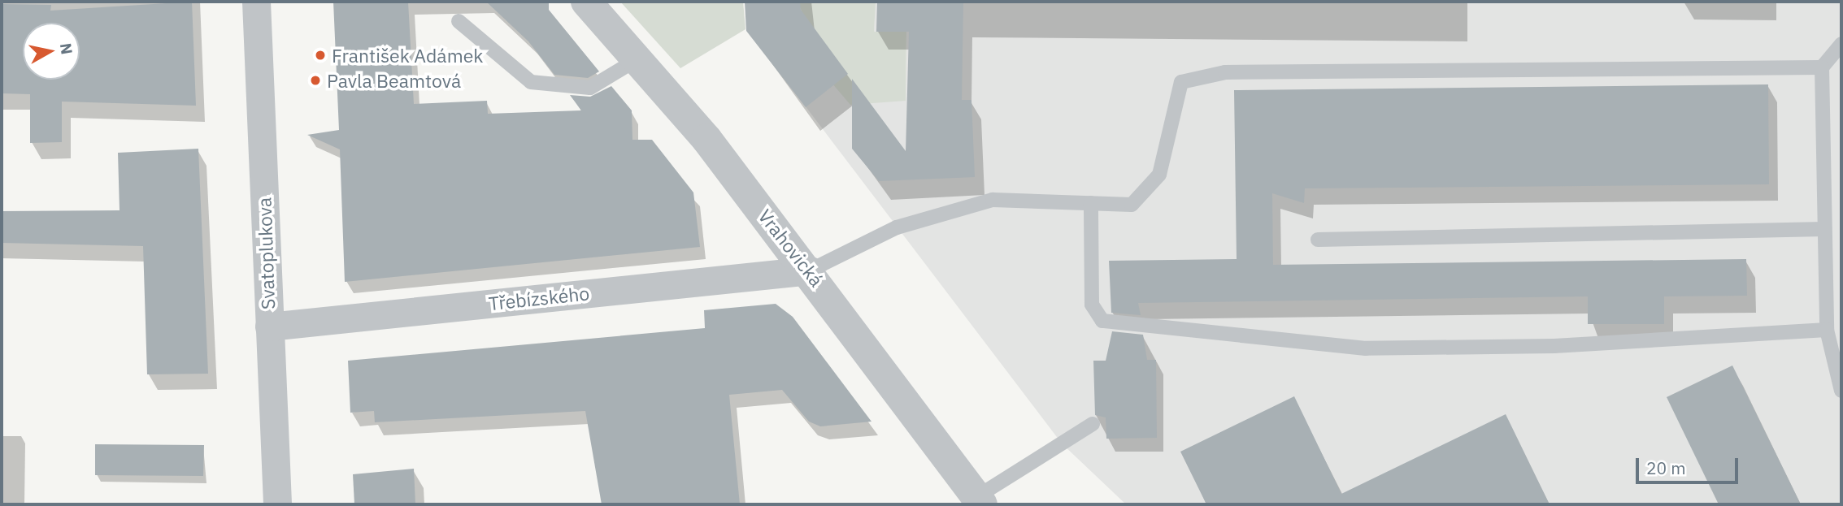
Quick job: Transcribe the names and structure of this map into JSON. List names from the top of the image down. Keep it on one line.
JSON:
{"streets":{"street":["Vrahovická","Svatoplukova","Třebízského"]},"crossings":[["Vrahovická","Třebízského"],["Svatoplukova","Třebízského"]],"places":["František Adámek","Pavla Beamtová"],"scale_bar":"20 m","north":"right"}
